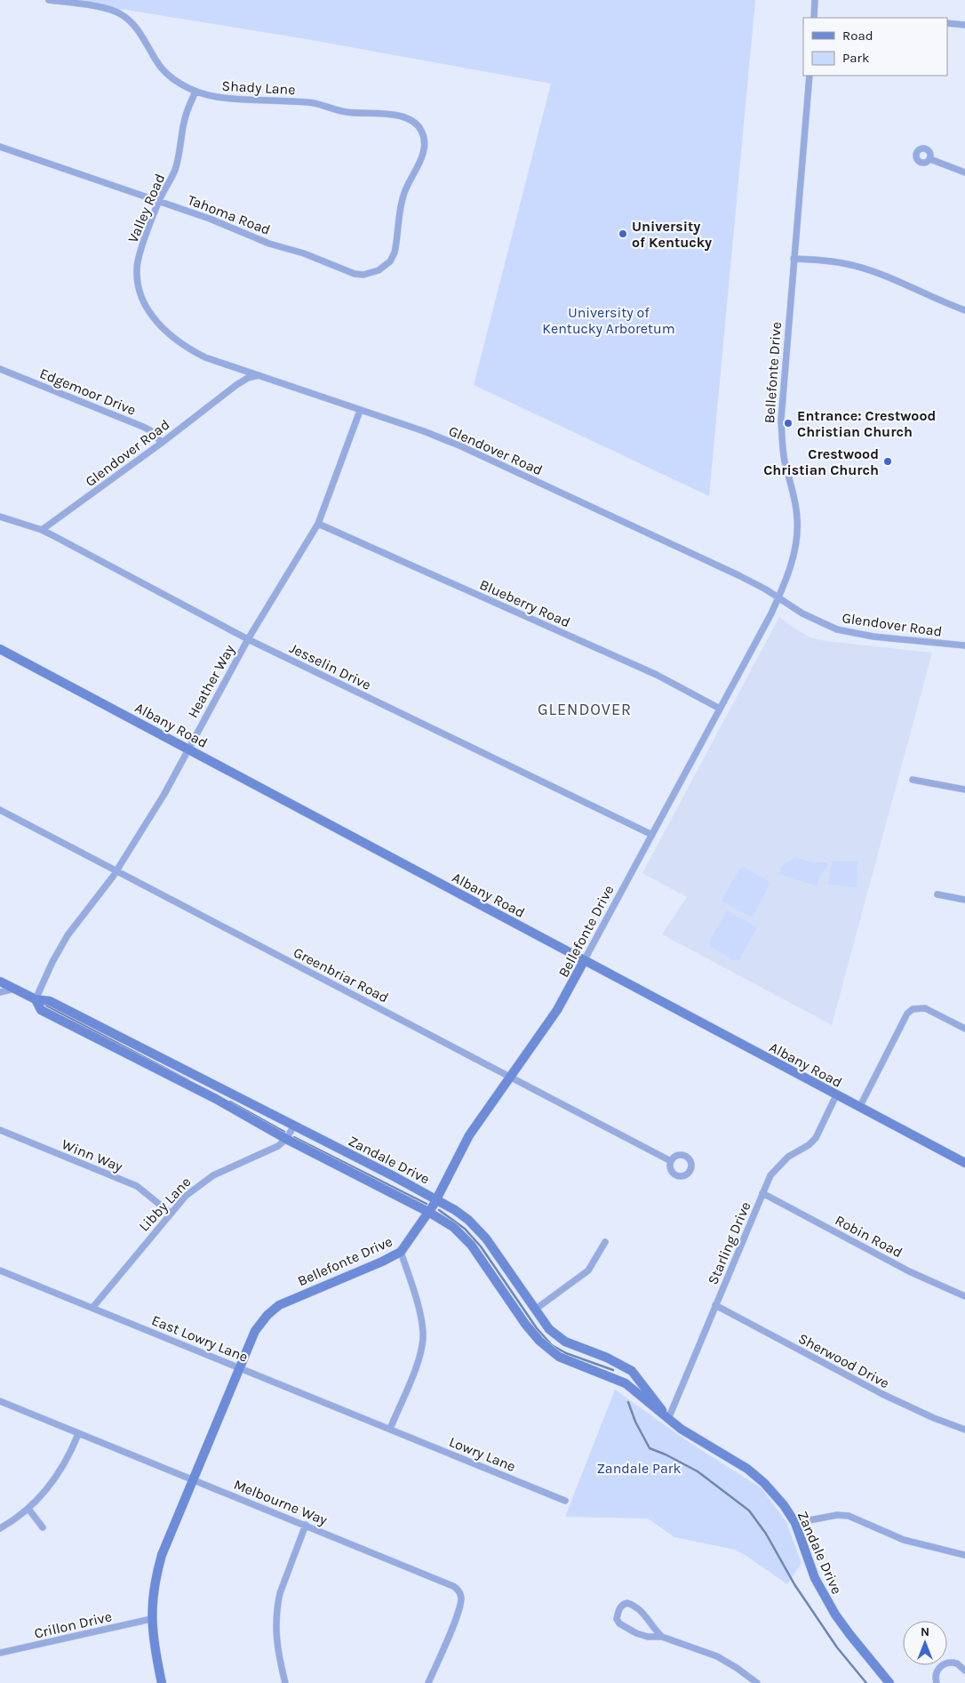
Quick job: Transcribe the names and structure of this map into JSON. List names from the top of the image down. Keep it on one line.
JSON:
{"streets":{"street":["Shady Lane","Valley Road","Tahoma Road","Bellefonte Drive","Edgemoor Drive","Glendover Road","Blueberry Road","Jesselin Drive","Heather Way","Albany Road","Greenbriar Road","Winn Way","Zandale Drive","Libby Lane","Robin Road","Starling Drive","East Lowry Lane","Sherwood Drive","Lowry Lane","Melbourne Way","Crillon Drive"]},"crossings":[["Shady Lane","Valley Road"],["Shady Lane","Tahoma Road"],["Valley Road","Tahoma Road"],["Valley Road","Glendover Road"],["Bellefonte Drive","Glendover Road"],["Bellefonte Drive","Blueberry Road"],["Bellefonte Drive","Jesselin Drive"],["Bellefonte Drive","Albany Road"],["Bellefonte Drive","Greenbriar Road"],["Bellefonte Drive","Zandale Drive"],["Bellefonte Drive","East Lowry Lane"],["Bellefonte Drive","Melbourne Way"],["Bellefonte Drive","Crillon Drive"],["Edgemoor Drive","Glendover Road"],["Glendover Road","Jesselin Drive"],["Glendover Road","Heather Way"],["Blueberry Road","Heather Way"],["Jesselin Drive","Heather Way"],["Heather Way","Albany Road"],["Heather Way","Greenbriar Road"],["Heather Way","Zandale Drive"],["Albany Road","Starling Drive"],["Winn Way","Libby Lane"],["Zandale Drive","Libby Lane"],["Zandale Drive","Starling Drive"],["Libby Lane","East Lowry Lane"],["Robin Road","Starling Drive"],["Starling Drive","Sherwood Drive"],["East Lowry Lane","Lowry Lane"]],"districts":["GLENDOVER"],"parks":["University of Kentucky Arboretum","Zandale Park"],"places":["University of Kentucky","Entrance: Crestwood Christian Church","Crestwood Christian Church"],"legend":["Road","Park"],"north":"top"}
